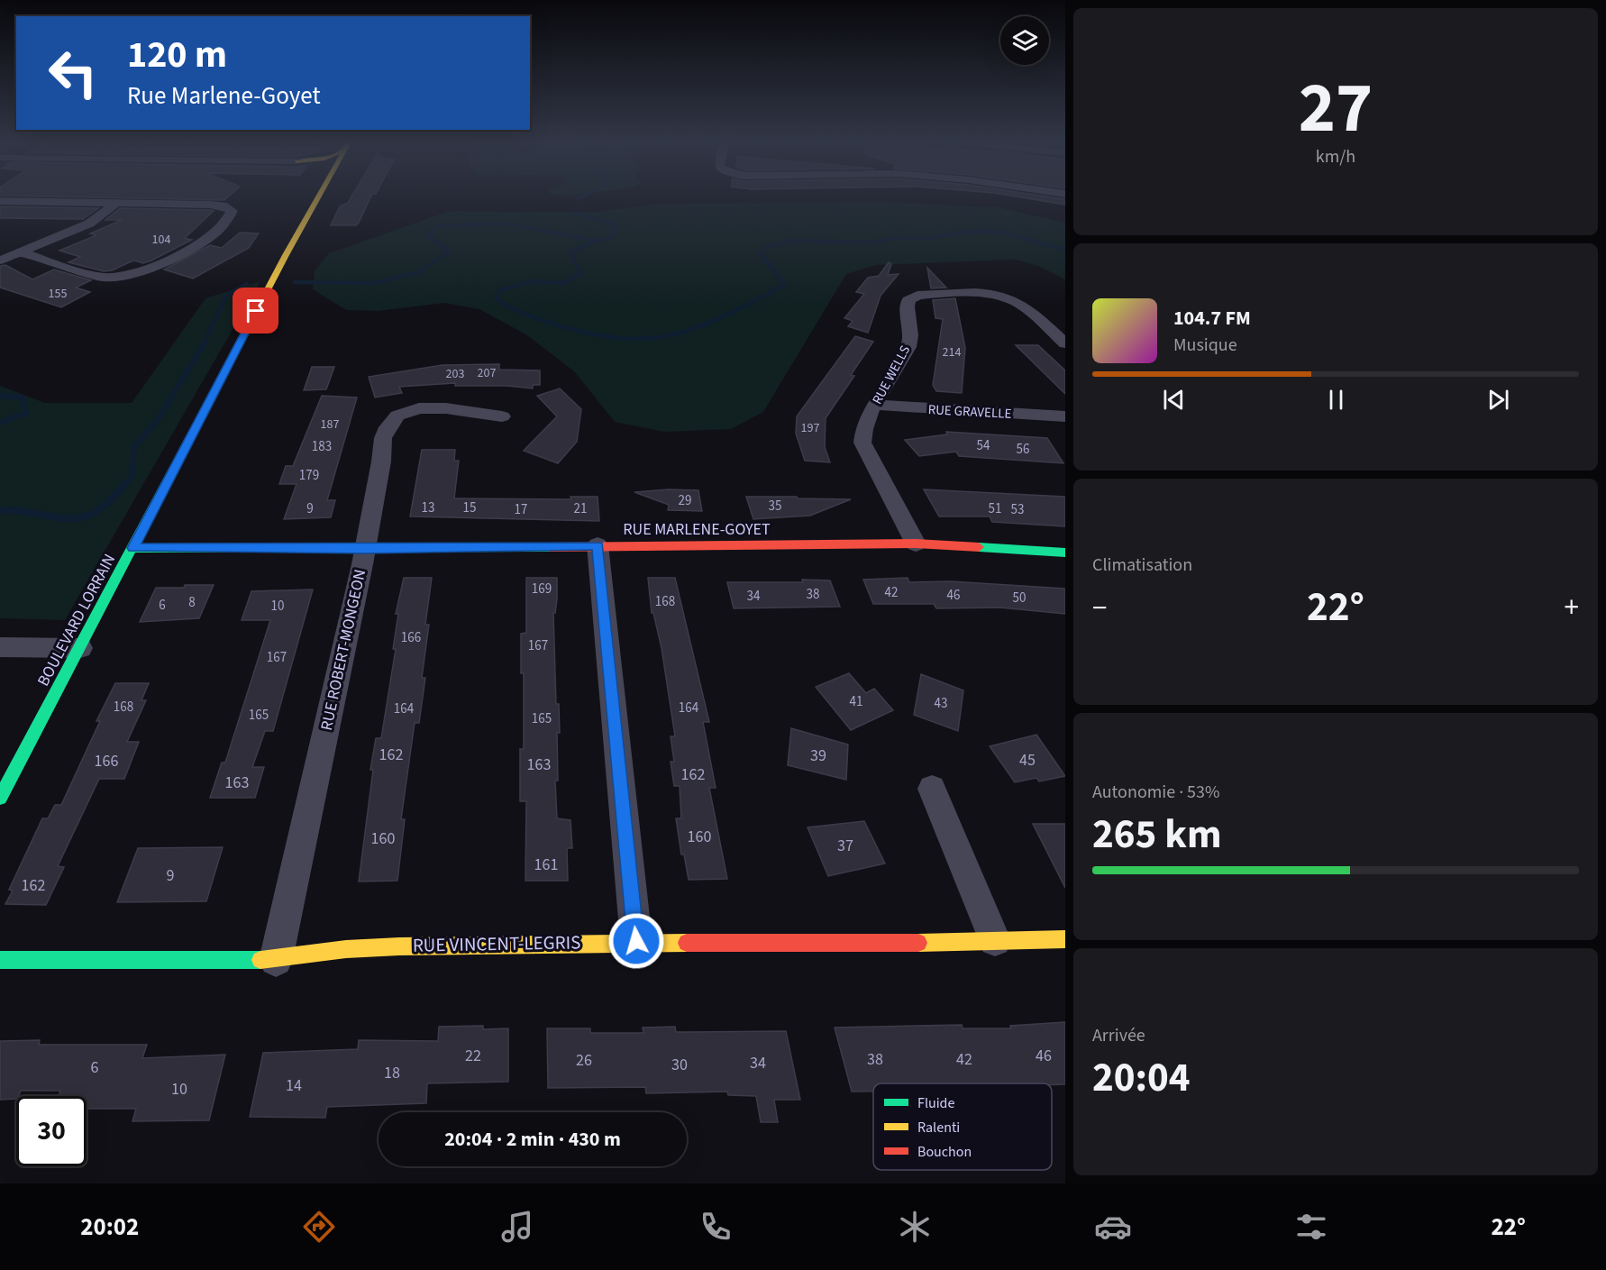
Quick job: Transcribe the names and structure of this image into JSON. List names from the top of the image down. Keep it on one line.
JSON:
{"streets":{"main road":["RUE MARLENE-GOYET","BOULEVARD LORRAIN","RUE VINCENT-LEGRIS"],"street":["RUE WELLS","RUE GRAVELLE","RUE ROBERT-MONGEON"]},"crossings":[["RUE WELLS","RUE GRAVELLE"],["RUE WELLS","RUE MARLENE-GOYET"],["RUE MARLENE-GOYET","BOULEVARD LORRAIN"],["RUE MARLENE-GOYET","RUE ROBERT-MONGEON"],["RUE ROBERT-MONGEON","RUE VINCENT-LEGRIS"]],"house_numbers":["104","155","214","207","203","187","197","54","183","56","179","29","35","13","15","9","21","51","17","53","169","42","38","46","34","50","168","8","6","10","166","167","167","41","43","168","164","164","165","165","162","39","45","166","163","162","163","160","160","37","161","9","162","22","46","38","42","26","34","30","6","18","14","10"],"legend":["Fluide","Ralenti","Bouchon"],"page":{"tile":[["27","km/h"],"Climatisation",["Autonomie · 53%","265 km"],["Arrivée","20:04"]],"turn":["120 m","Rue Marlene-Goyet"],"song":["104.7 FM","Musique"],"heat":["−","22°","+"],"limit":"30","trip":"20:04 · 2 min · 430 m","tabs":["20:02","22°"]}}
